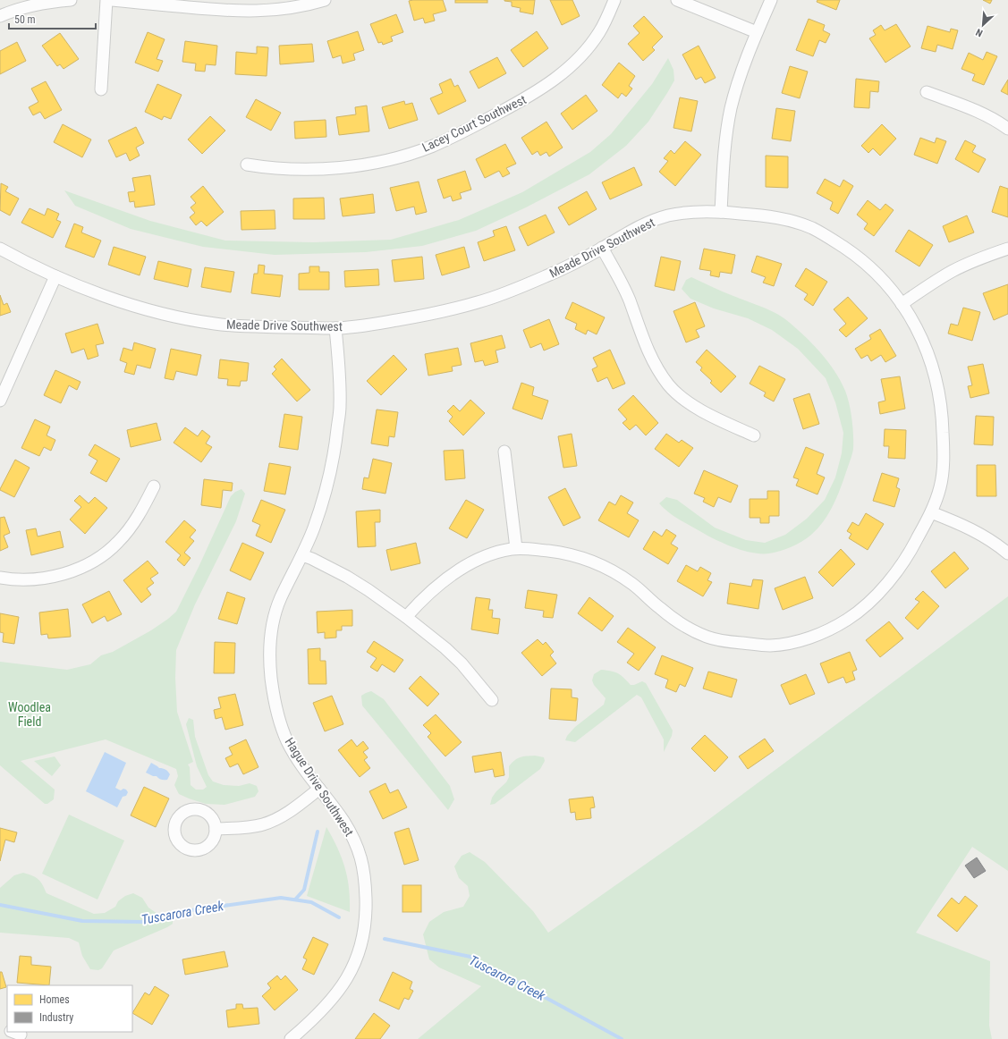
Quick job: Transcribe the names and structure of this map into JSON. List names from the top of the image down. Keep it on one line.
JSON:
{"streets":{"street":["Lacey Court Southwest","Meade Drive Southwest","Hague Drive Southwest"]},"crossings":[["Meade Drive Southwest","Hague Drive Southwest"]],"water":["Tuscarora Creek"],"parks":["Woodlea Field"],"legend":["Homes","Industry"],"scale_bar":"50 m","north":"bottom left"}
